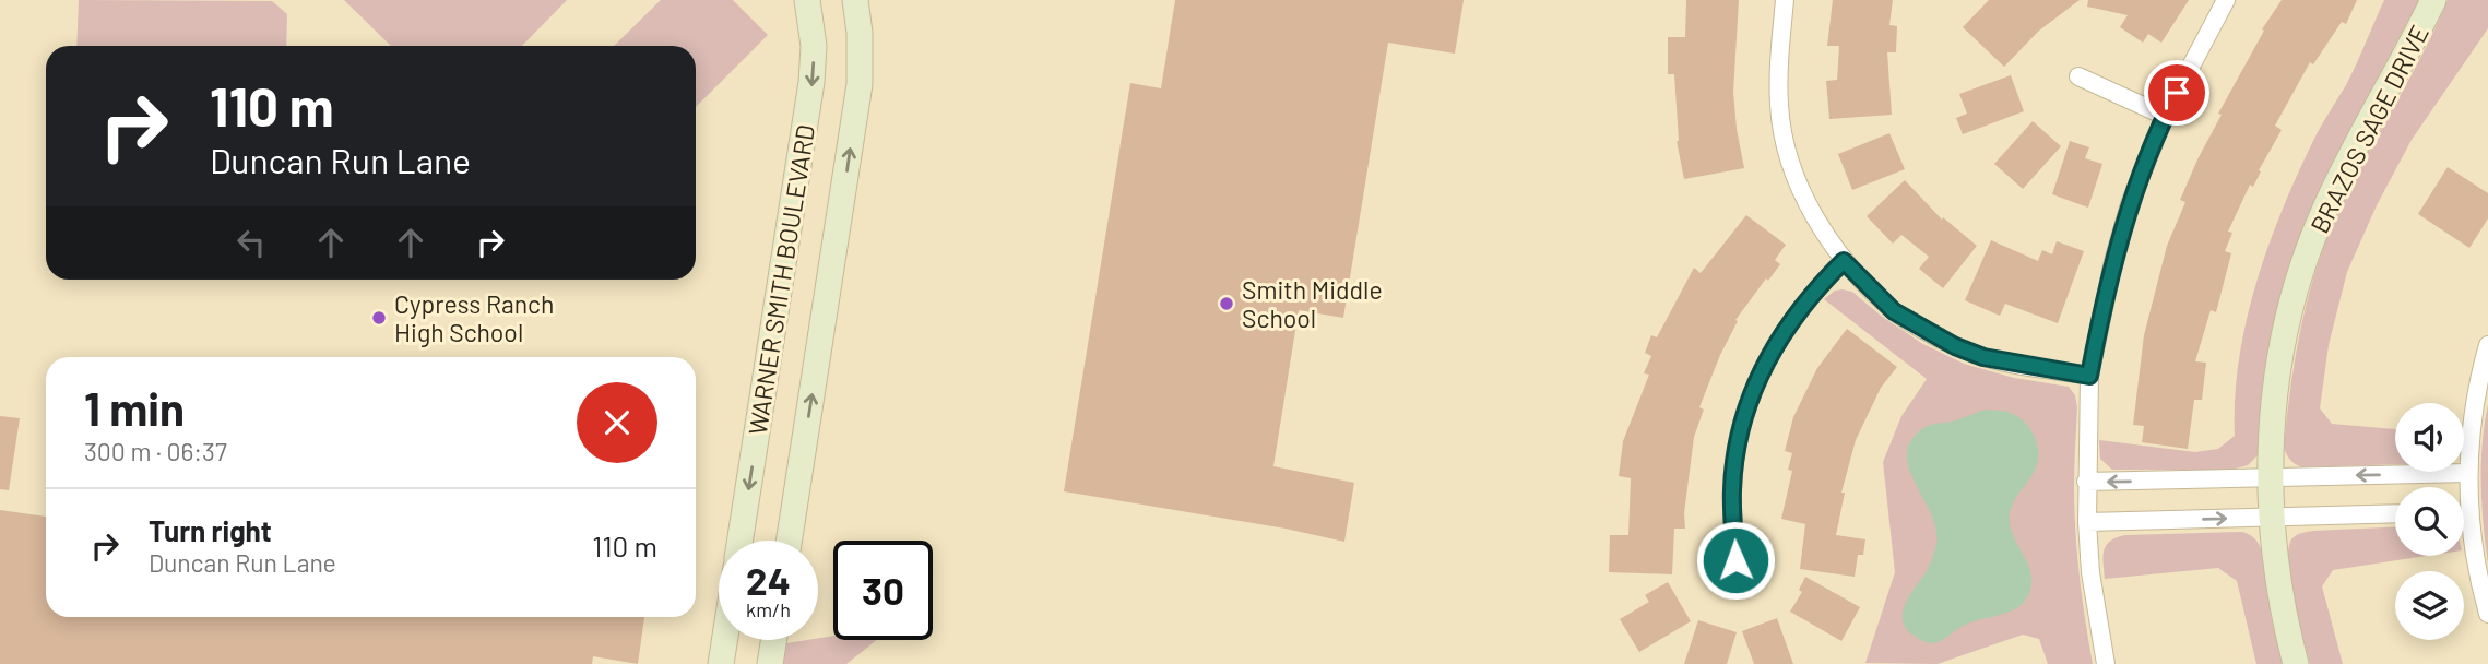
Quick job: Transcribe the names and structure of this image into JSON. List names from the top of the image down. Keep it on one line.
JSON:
{"streets":{"street":["BRAZOS SAGE DRIVE","WARNER SMITH BOULEVARD"]},"places":["Smith Middle School","Cypress Ranch High School"],"page":{"turn":["110 m","Duncan Run Lane"],"heading":["1 min","300 m · 06:37"],"list":[{"name":"Turn right","note":"Duncan Run Lane","value":"110 m"}],"speed":"24 km/h","limit":"30"}}
